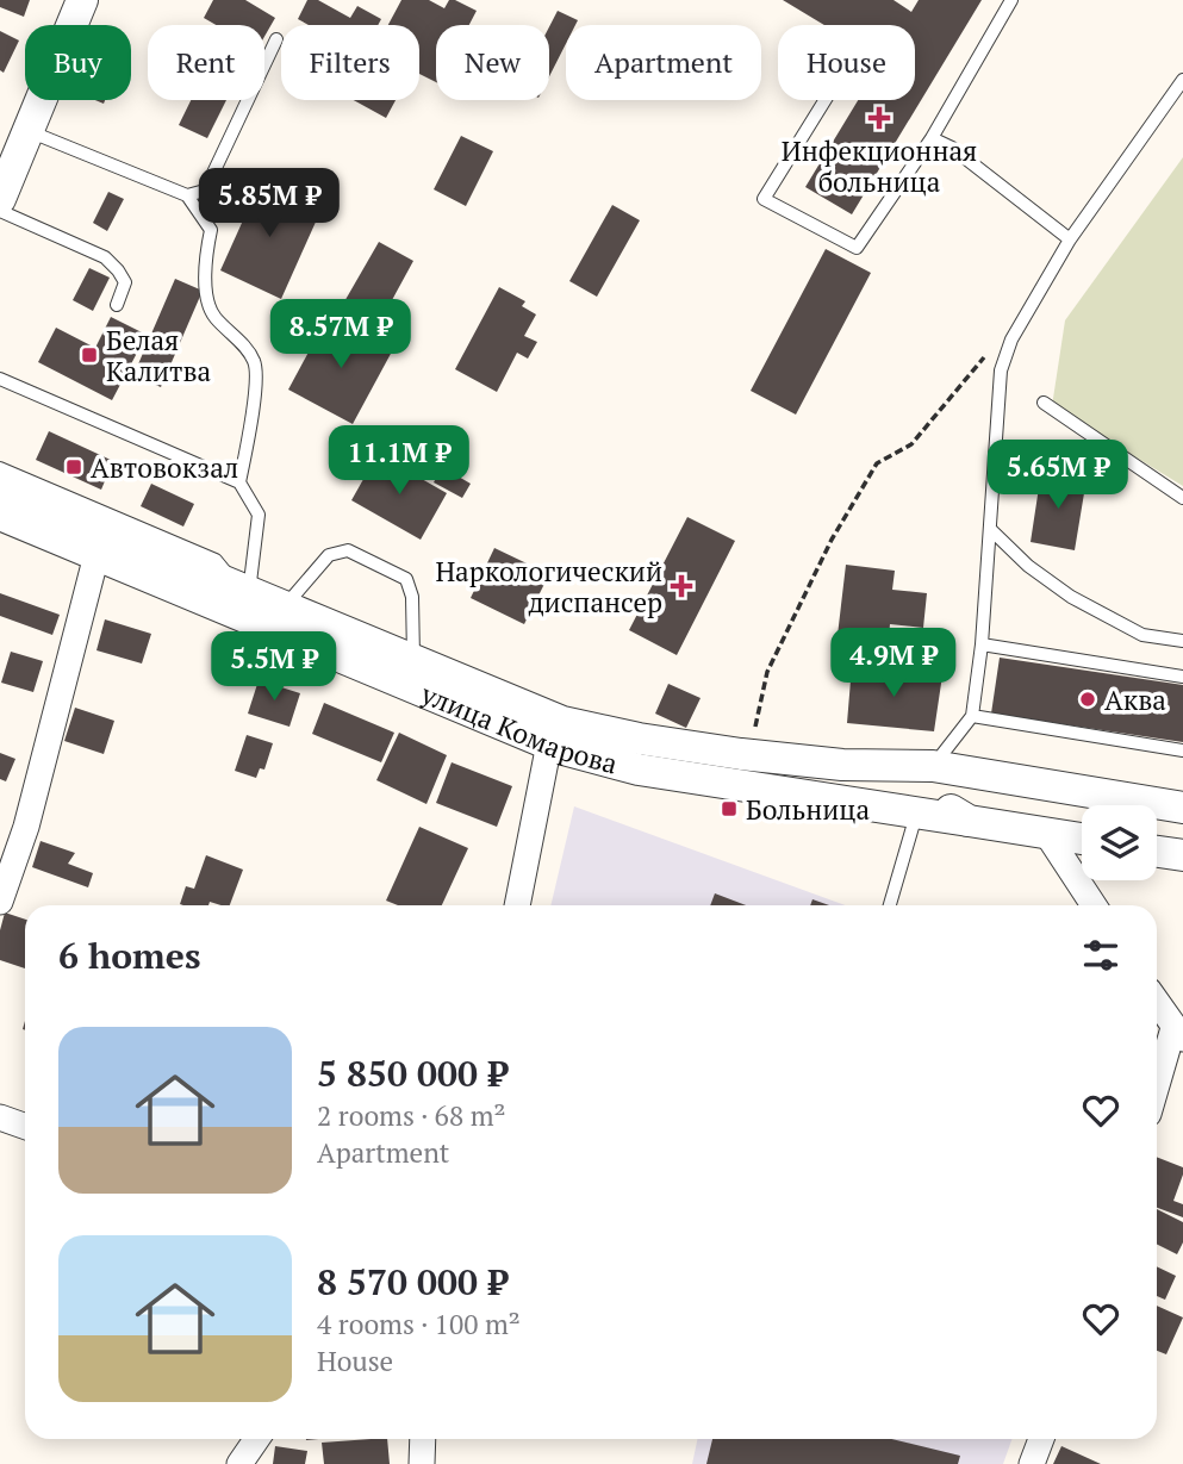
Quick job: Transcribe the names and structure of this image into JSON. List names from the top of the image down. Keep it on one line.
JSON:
{"streets":{"street":["улица Комарова"]},"places":{"health":["Инфекционная больница","Наркологический диспансер"],"transit":["Белая Калитва","Автовокзал","Больница"],"other":["Аква"]},"page":{"chip":["Buy","Rent","Filters","New","Apartment","House"],"price":["5.85M ₽","8.57M ₽","11.1M ₽","5.65M ₽","4.9M ₽","5.5M ₽"],"heading":"6 homes","list":[{"name":"5 850 000 ₽","note":"2 rooms · 68 m² · Apartment"},{"name":"8 570 000 ₽","note":"4 rooms · 100 m² · House"}]}}
